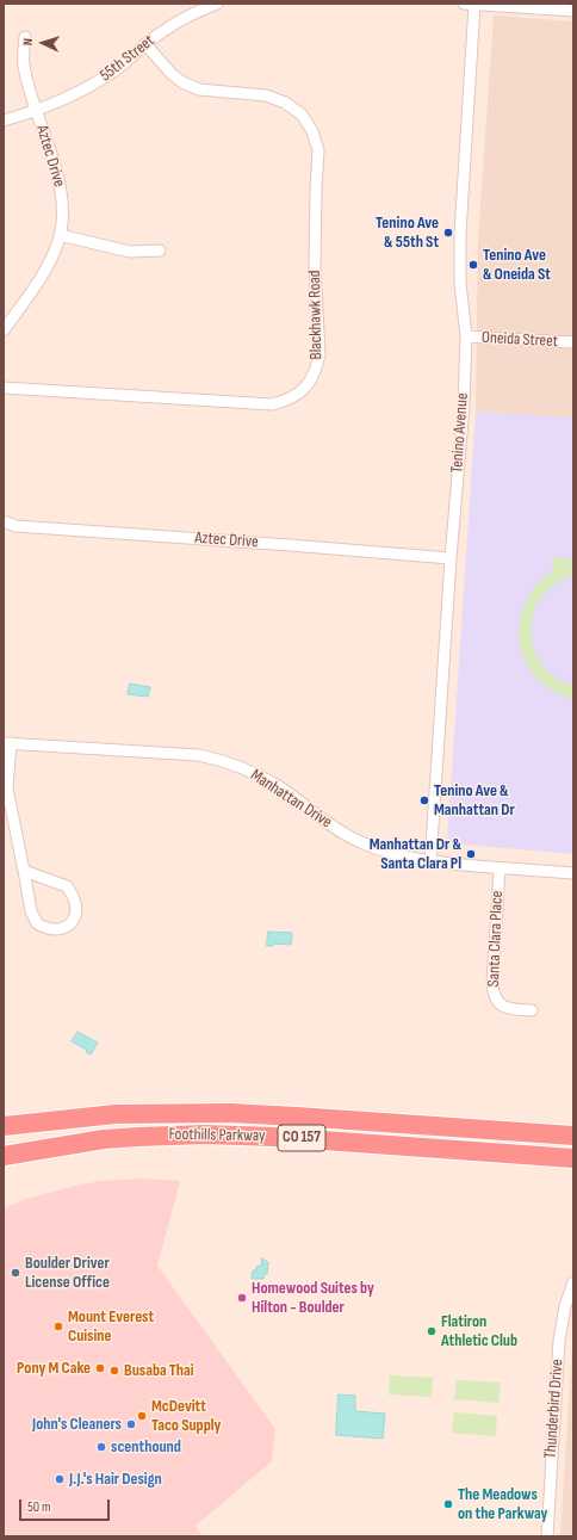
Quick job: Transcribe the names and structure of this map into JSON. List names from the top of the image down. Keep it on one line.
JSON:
{"streets":{"highway":["Foothills Parkway","CO 157"],"street":["55th Street","Aztec Drive","Blackhawk Road","Oneida Street","Tenino Avenue","Manhattan Drive","Santa Clara Place","Thunderbird Drive"]},"crossings":[["55th Street","Aztec Drive"],["55th Street","Blackhawk Road"],["Aztec Drive","Tenino Avenue"],["Oneida Street","Tenino Avenue"],["Tenino Avenue","Manhattan Drive"],["Manhattan Drive","Santa Clara Place"]],"places":["Tenino Ave & 55th St","Tenino Ave & Oneida St","Tenino Ave & Manhattan Dr","Manhattan Dr & Santa Clara Pl","Boulder Driver License Office","Homewood Suites by Hilton - Boulder","Mount Everest Cuisine","Flatiron Athletic Club","Pony M Cake","Busaba Thai","McDevitt Taco Supply","John's Cleaners","scenthound","J.J.'s Hair Design","The Meadows on the Parkway"],"scale_bar":"50 m","north":"left"}
